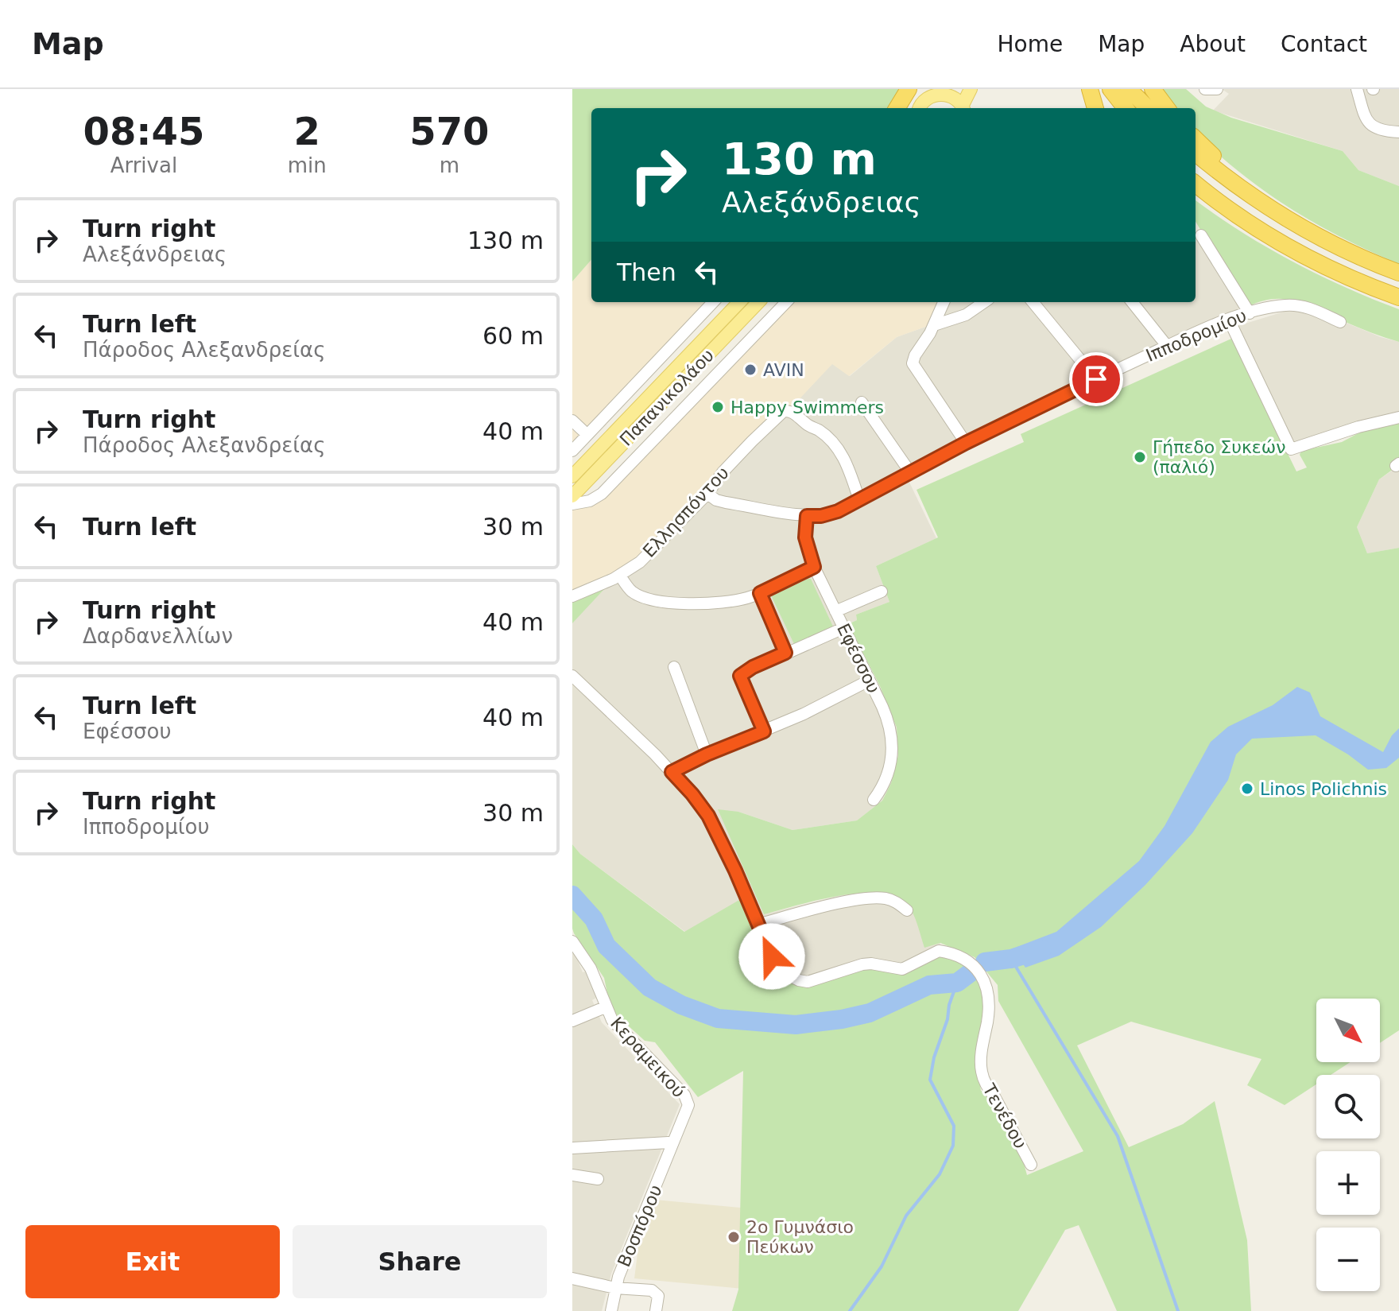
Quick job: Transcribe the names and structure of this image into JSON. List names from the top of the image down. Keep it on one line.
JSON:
{"streets":{"main road":["Παπανικολάου"],"street":["Ιπποδρομίου","Ελλησπόντου","Εφέσσου","Κεραμεικού","Τενέδου","Βοσπόρου"]},"crossings":[["Ιπποδρομίου","Ελλησπόντου"],["Ιπποδρομίου","Εφέσσου"],["Κεραμεικού","Βοσπόρου"]],"places":["AVIN","Happy Swimmers","Γήπεδο Συκεών (παλιό)","Linos Polichnis","2ο Γυμνάσιο Πεύκων"],"north":"bottom right","page":{"header":"Map","nav":["Home","Map","About","Contact"],"eta":["08:45","Arrival","2","min","570","m"],"turn":["130 m","Αλεξάνδρειας"],"list":[{"name":"Turn right","note":"Αλεξάνδρειας","value":"130 m"},{"name":"Turn left","note":"Πάροδος Αλεξανδρείας","value":"60 m"},{"name":"Turn right","note":"Πάροδος Αλεξανδρείας","value":"40 m"},{"name":"Turn left","value":"30 m"},{"name":"Turn right","note":"Δαρδανελλίων","value":"40 m"},{"name":"Turn left","note":"Εφέσσου","value":"40 m"},{"name":"Turn right","note":"Ιπποδρομίου","value":"30 m"}],"then":"Then","map_buttons":["+","−"],"buttons":["Exit","Share"]}}
